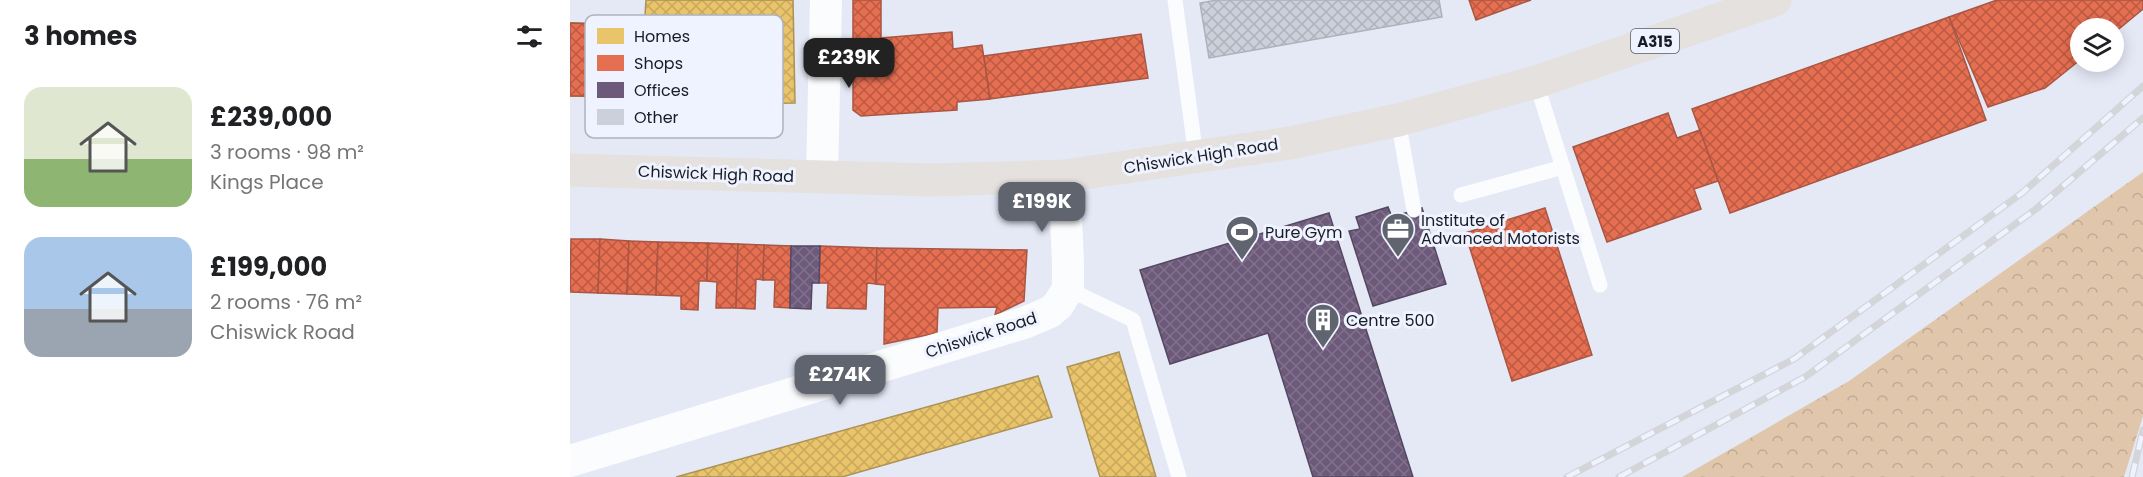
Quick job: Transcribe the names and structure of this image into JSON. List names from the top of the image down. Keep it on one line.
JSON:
{"streets":{"main road":["A315","Chiswick High Road"],"street":["Chiswick Road"]},"places":{"office":["Institute of Advanced Motorists"],"sports":["Pure Gym"],"building":["Centre 500"]},"legend":["Homes","Shops","Offices","Other"],"page":{"heading":"3 homes","price":["£239K","£199K","£274K"],"list":[{"name":"£239,000","note":"3 rooms · 98 m² · Kings Place"},{"name":"£199,000","note":"2 rooms · 76 m² · Chiswick Road"}]}}
